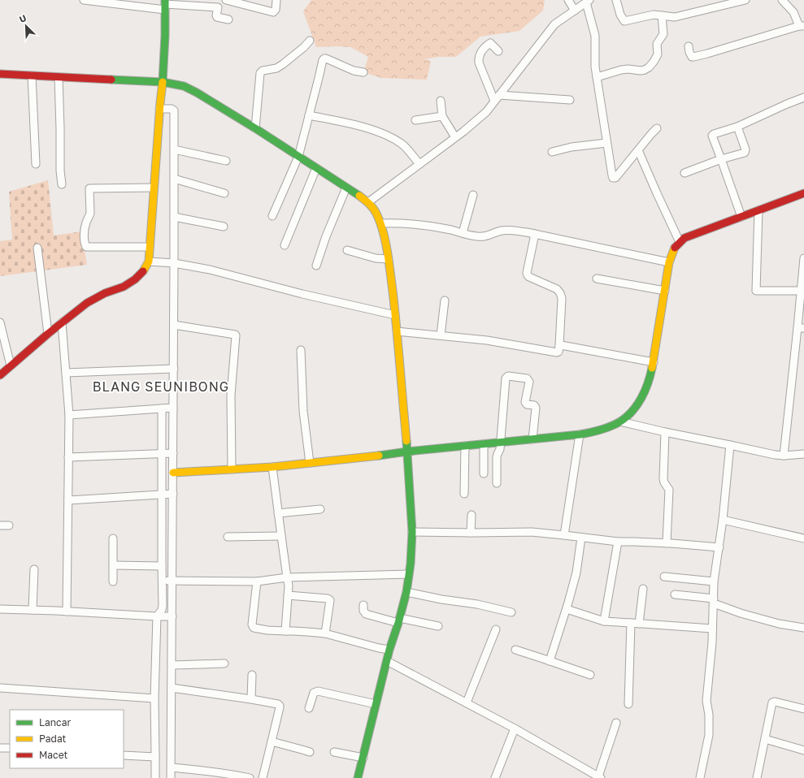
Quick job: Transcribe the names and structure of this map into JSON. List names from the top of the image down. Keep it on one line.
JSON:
{"districts":["BLANG SEUNIBONG"],"legend":["Lancar","Padat","Macet"],"north":"top left"}
